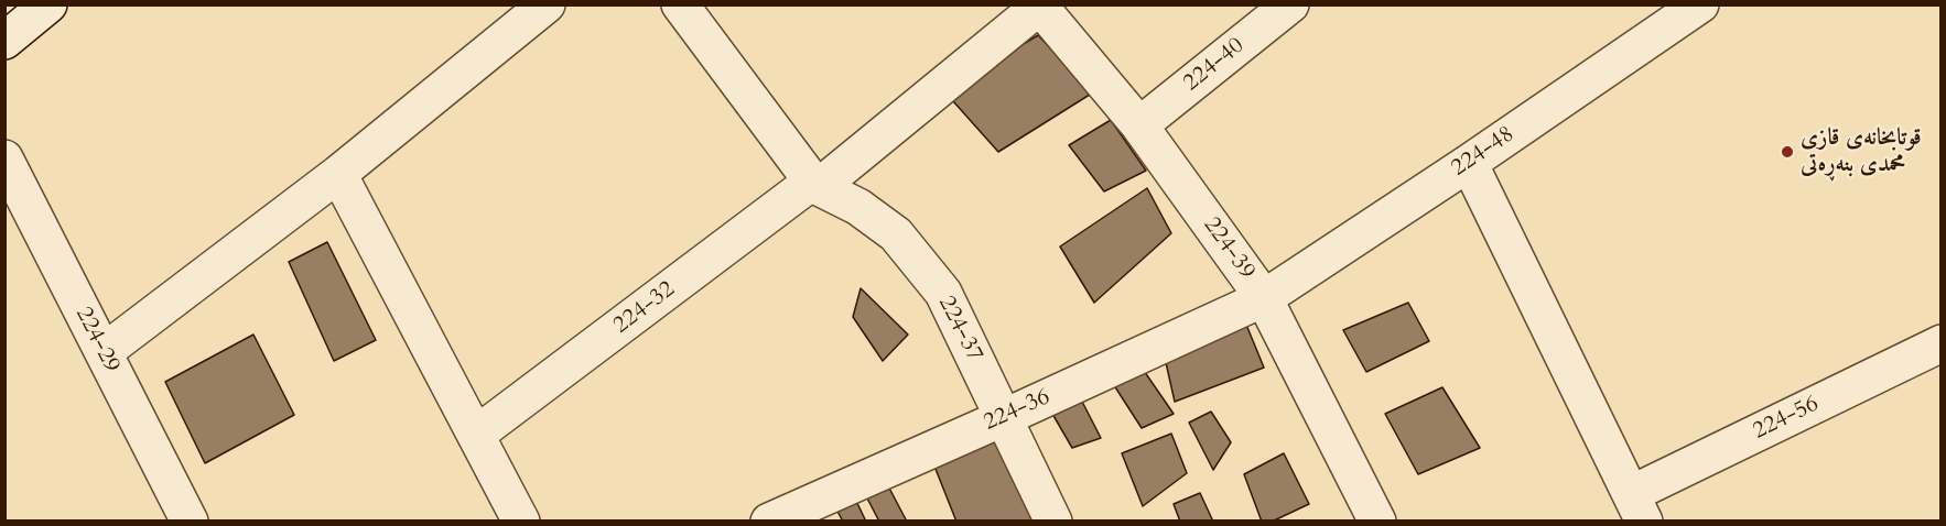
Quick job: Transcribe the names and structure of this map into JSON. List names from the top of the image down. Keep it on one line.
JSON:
{"streets":{"street":["224-40","224-48","224-39","224-32","224-37","224-29","224-36","224-56"]},"crossings":[["224-40","224-39"],["224-48","224-39"],["224-48","224-36"],["224-39","224-32"],["224-39","224-36"],["224-32","224-37"],["224-37","224-36"]],"places":["قوتابخانەی قازی محمدی بنەڕەتی"]}
